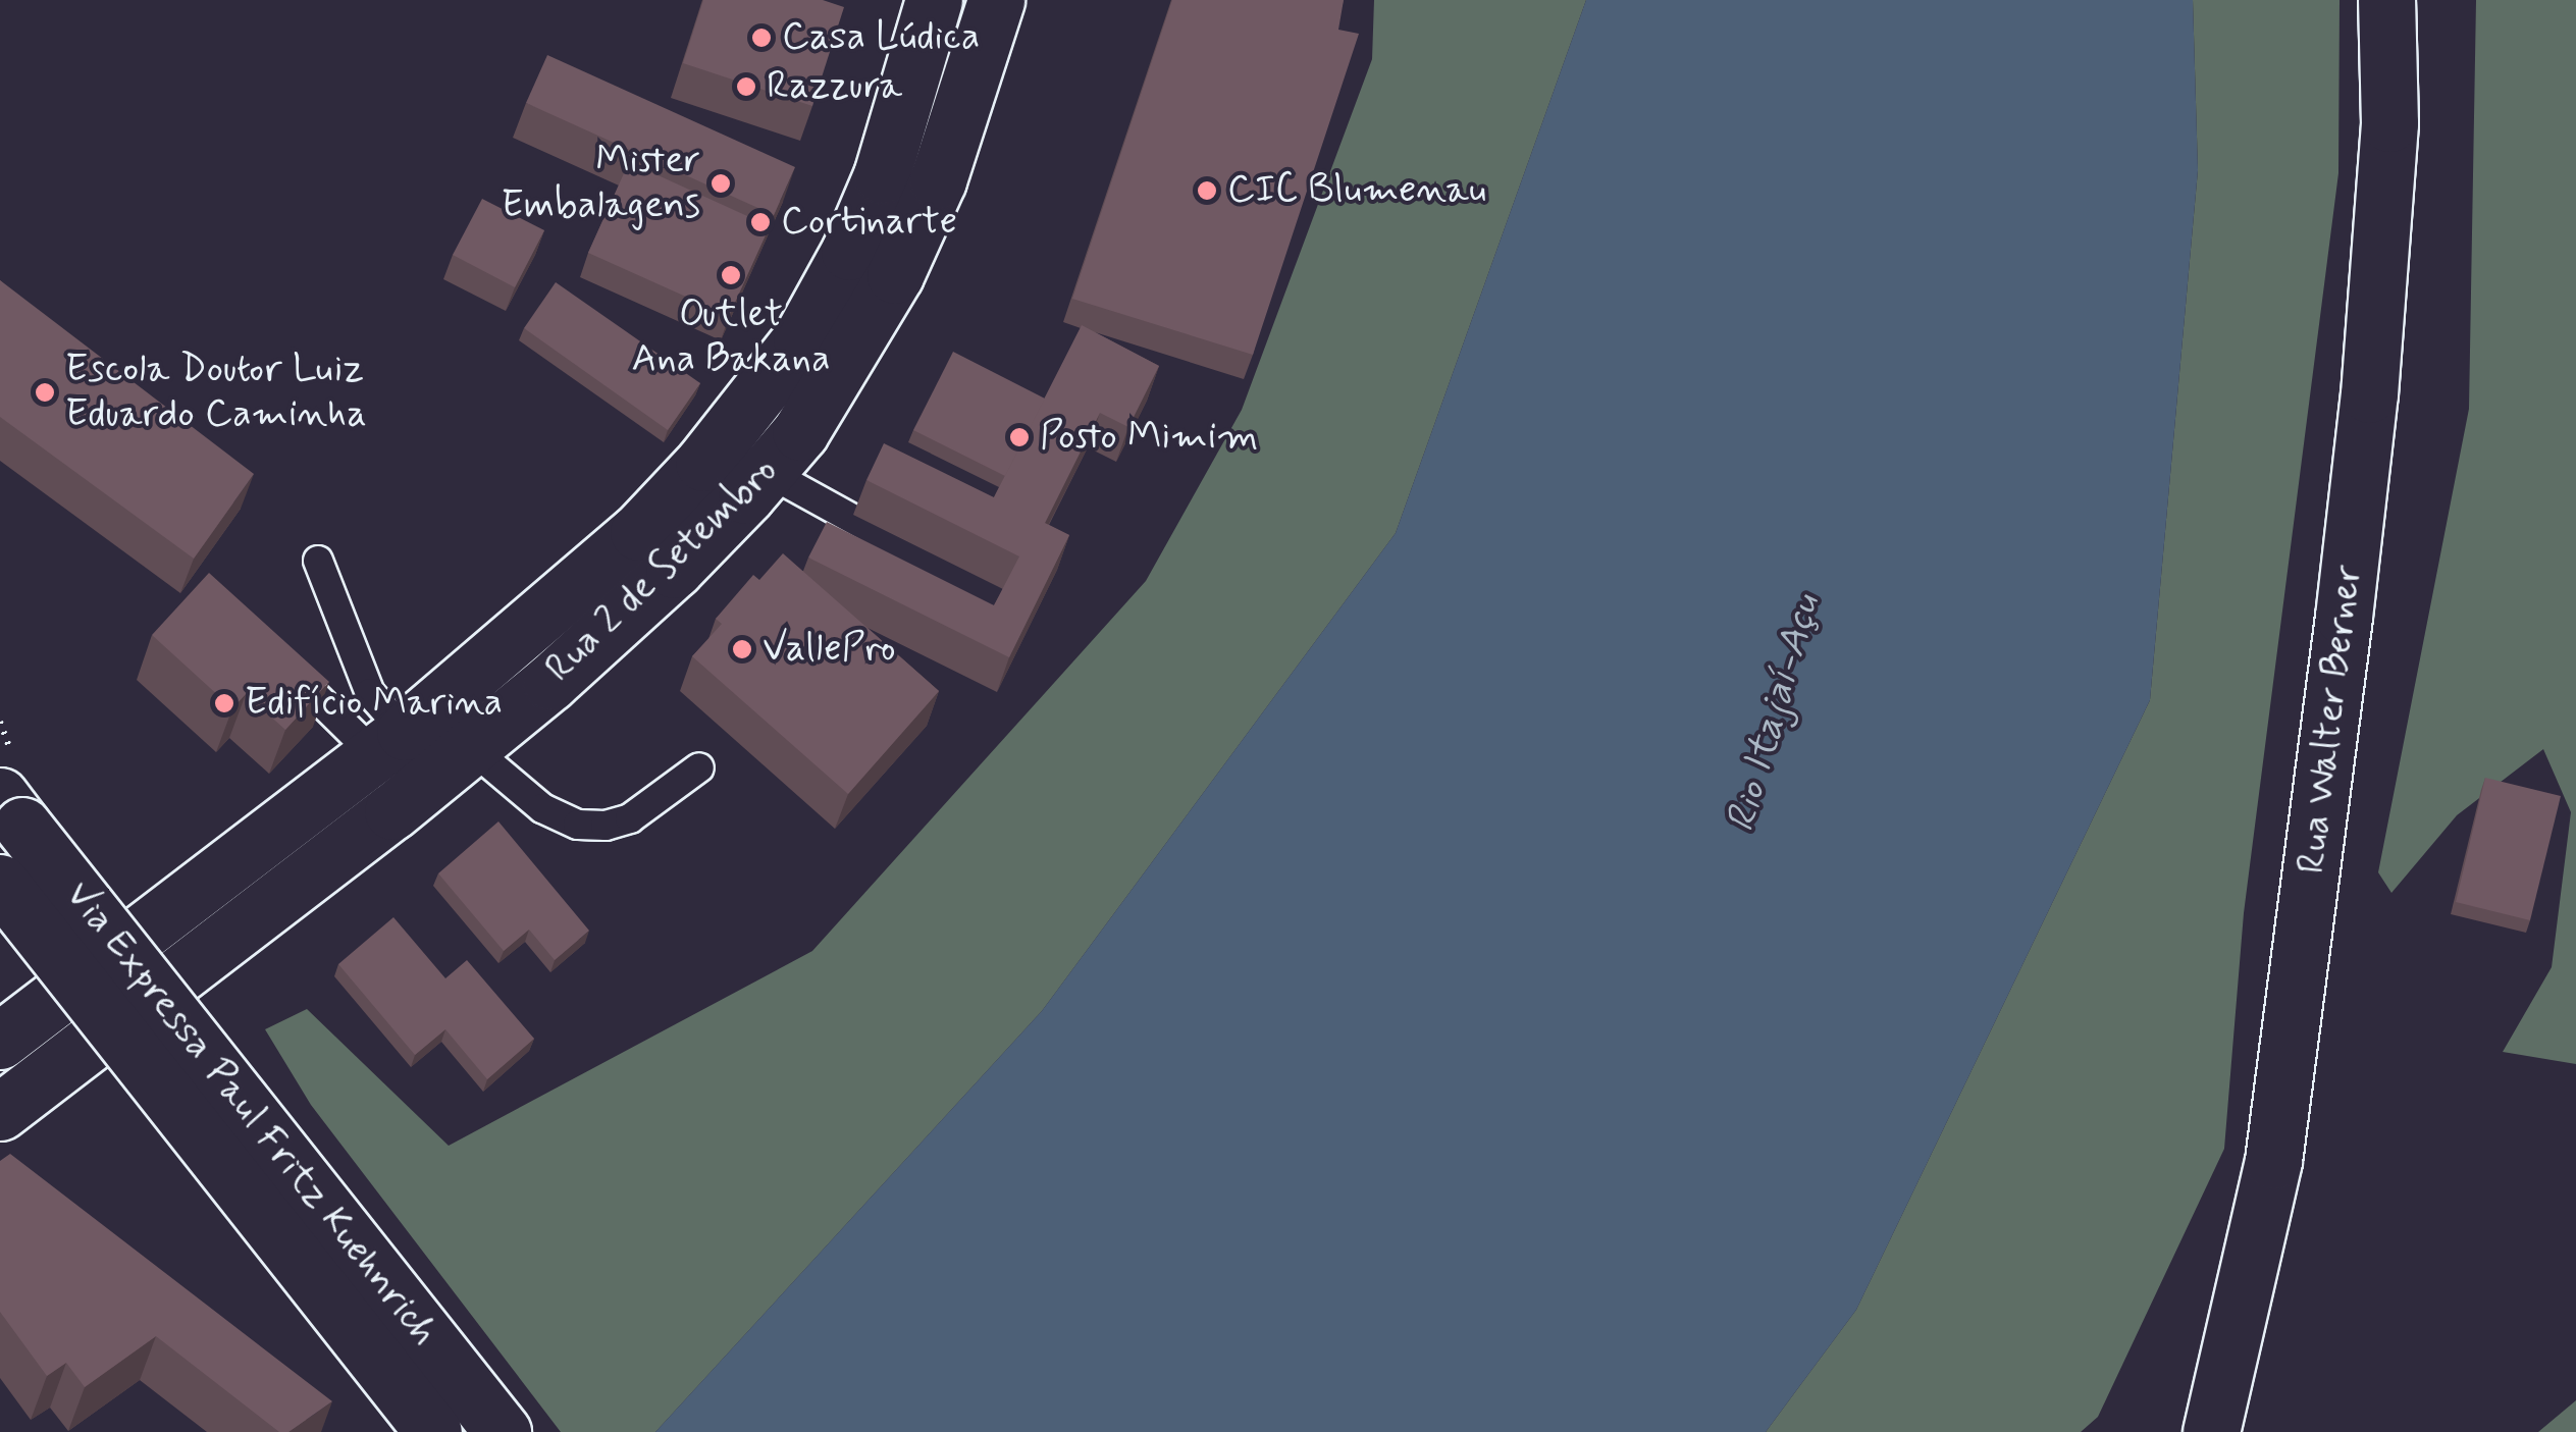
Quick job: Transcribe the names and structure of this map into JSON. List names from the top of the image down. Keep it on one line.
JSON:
{"streets":{"main road":["Rua 2 de Setembro","Rua Walter Berner","Via Expressa Paul Fritz Kuehnrich"]},"water":["Rio Itajaí-Açu"],"places":["Casa Lúdica","Razzura","Mister Embalagens","CIC Blumenau","Cortinarte","Outlet Ana Bakana","Escola Doutor Luiz Eduardo Caminha","Posto Mimim","VallePro","Edifício Marina"]}
